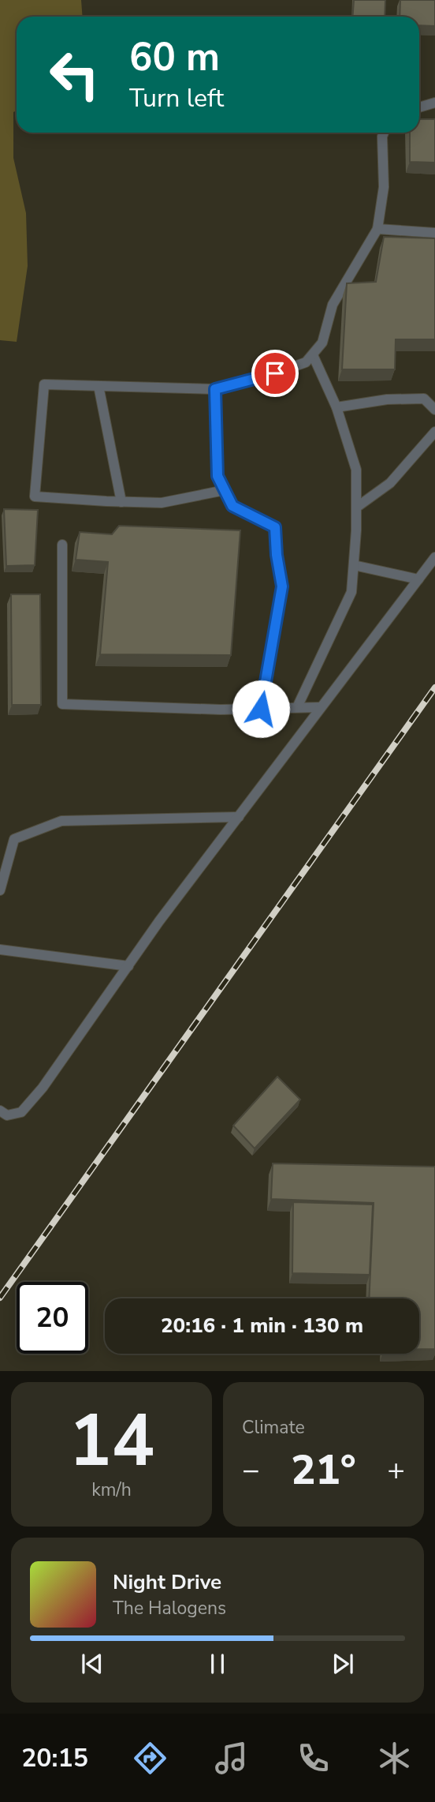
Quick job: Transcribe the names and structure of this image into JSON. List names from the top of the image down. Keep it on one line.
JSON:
{"page":{"turn":["60 m","Turn left"],"limit":"20","trip":"20:16 · 1 min · 130 m","tile":[["14","km/h"],"Climate"],"heat":["−","21°","+"],"song":["Night Drive","The Halogens"],"tabs":"20:15"}}
